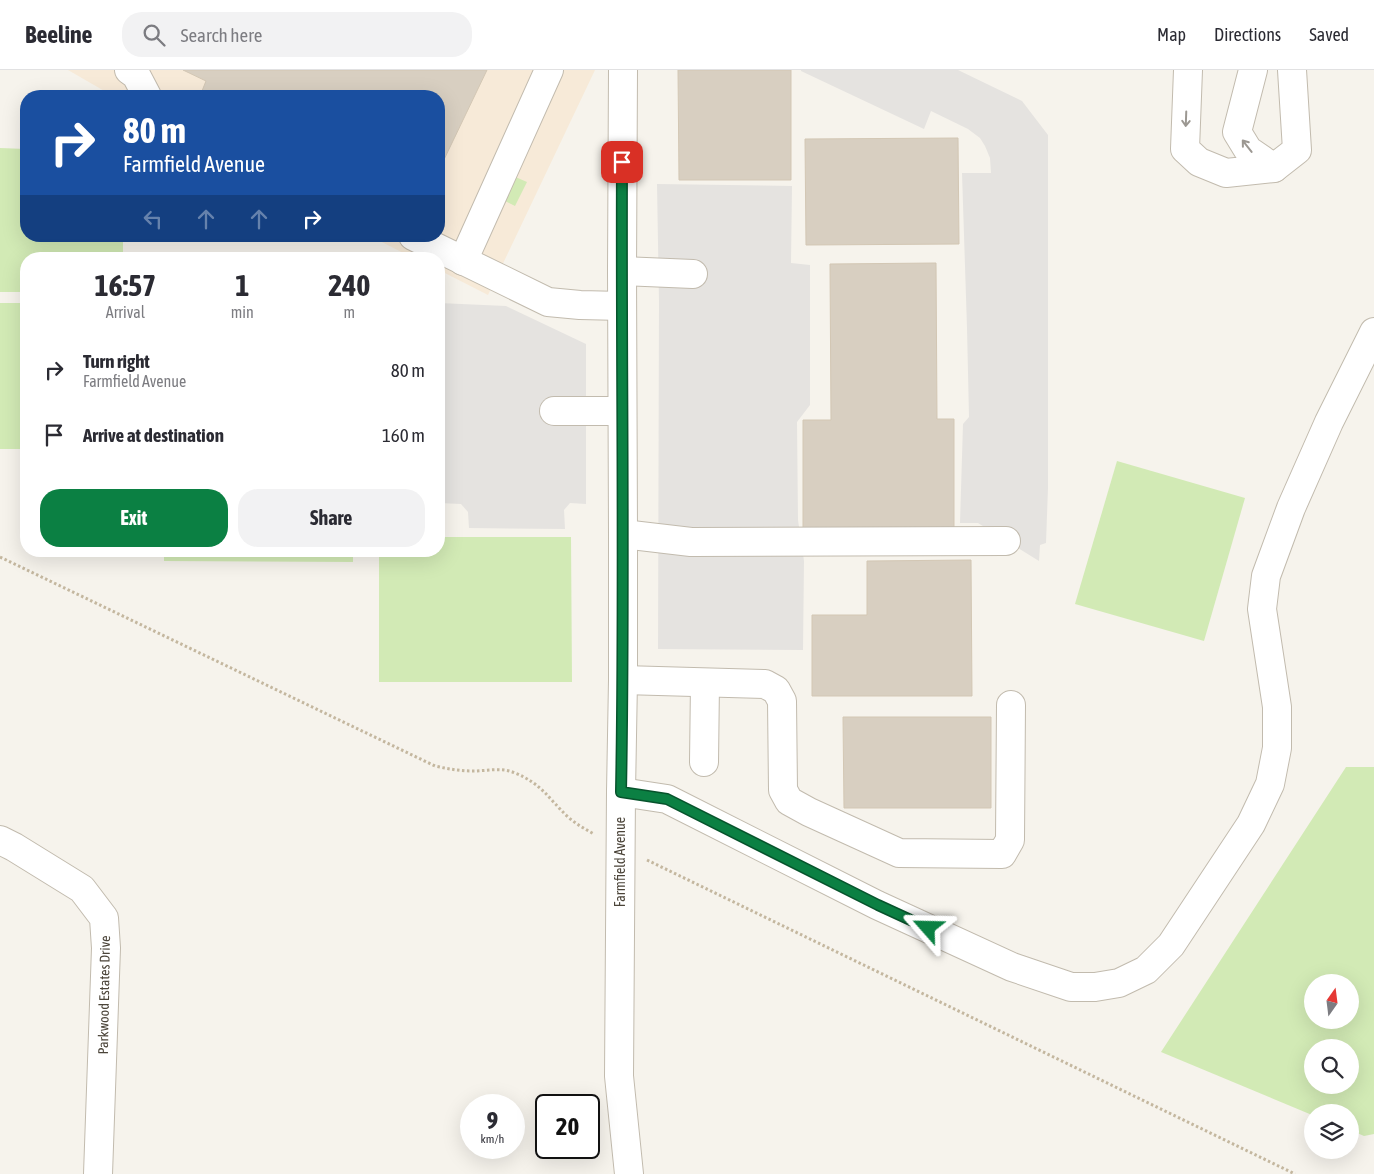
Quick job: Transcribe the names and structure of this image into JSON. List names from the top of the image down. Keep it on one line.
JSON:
{"streets":{"street":["Farmfield Avenue","Parkwood Estates Drive"]},"north":"top","page":{"header":"Beeline","search":"Search here","nav":["Map","Directions","Saved"],"turn":["80 m","Farmfield Avenue"],"eta":["16:57","Arrival","1","min","240","m"],"list":[{"name":"Turn right","note":"Farmfield Avenue","value":"80 m"},{"name":"Arrive at destination","value":"160 m"}],"buttons":["Exit","Share"],"speed":"9 km/h","limit":"20"}}
